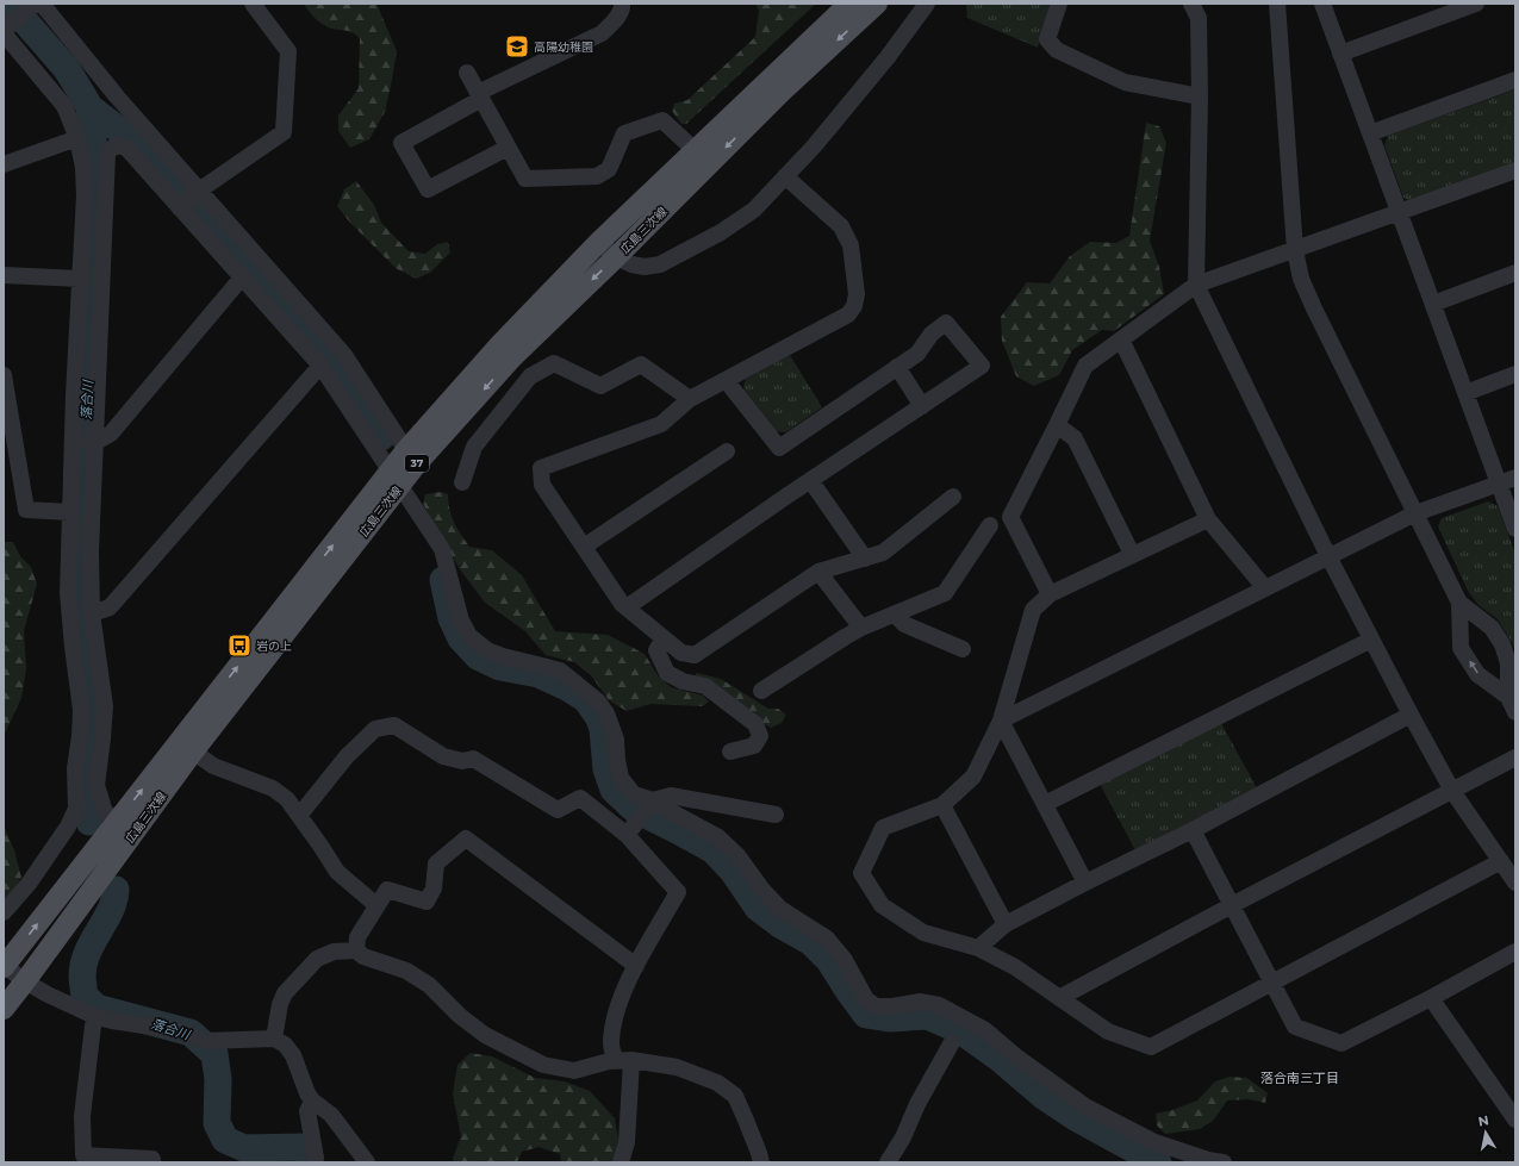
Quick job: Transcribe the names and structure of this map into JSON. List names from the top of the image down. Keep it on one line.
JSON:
{"streets":{"main road":["広島三次線","37"]},"districts":["落合南三丁目"],"water":["落合川"],"places":{"school or university":["高陽幼稚園"],"bus stop":["岩の上"]},"north":"top"}
